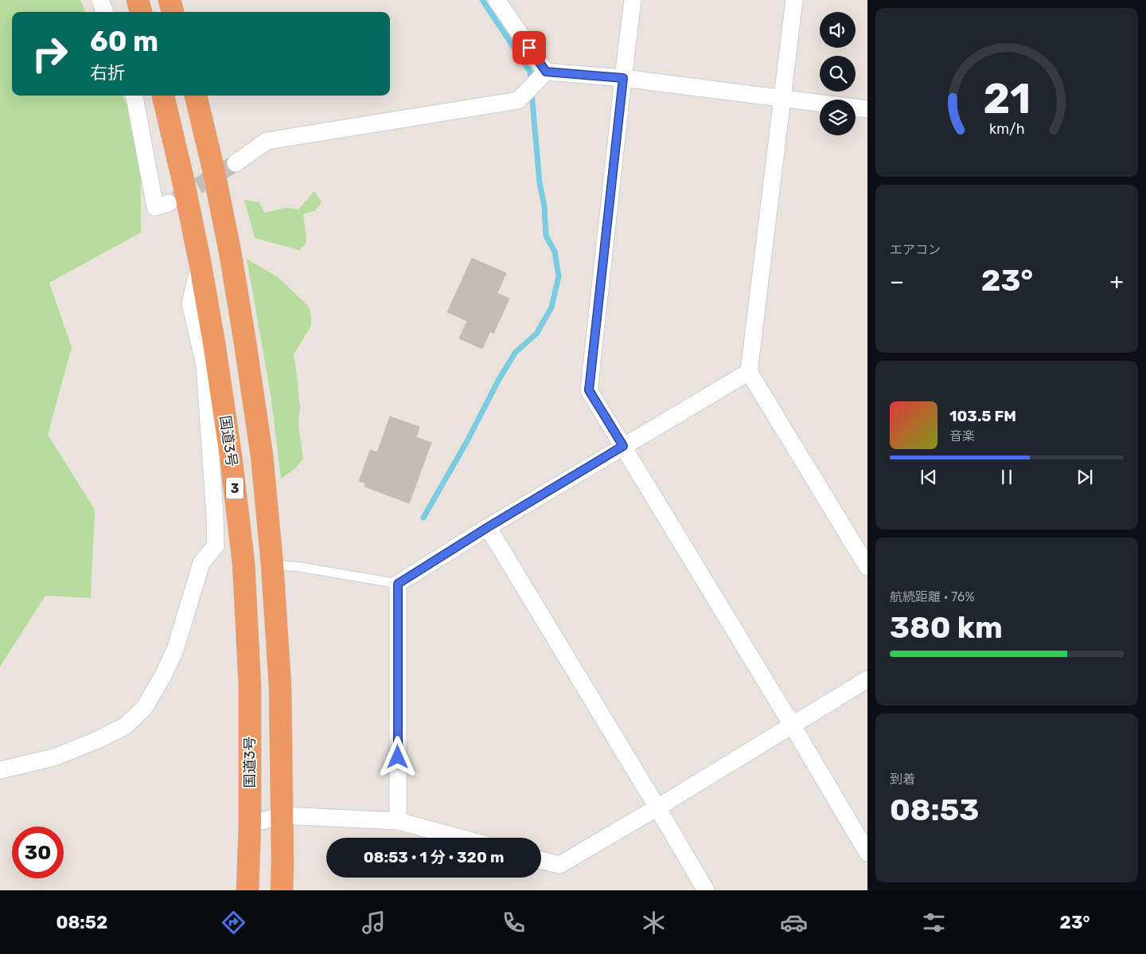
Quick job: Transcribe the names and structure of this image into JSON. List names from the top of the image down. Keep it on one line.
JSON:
{"streets":{"highway":["国道3号","3"]},"page":{"turn":["60 m","右折"],"tile":["エアコン",["航続距離 · 76%","380 km"],["到着","08:53"]],"heat":["−","23°","+"],"song":["103.5 FM","音楽"],"limit":"30","trip":"08:53 · 1 分 · 320 m","tabs":["08:52","23°"],"gauge":["21","km/h"]}}
